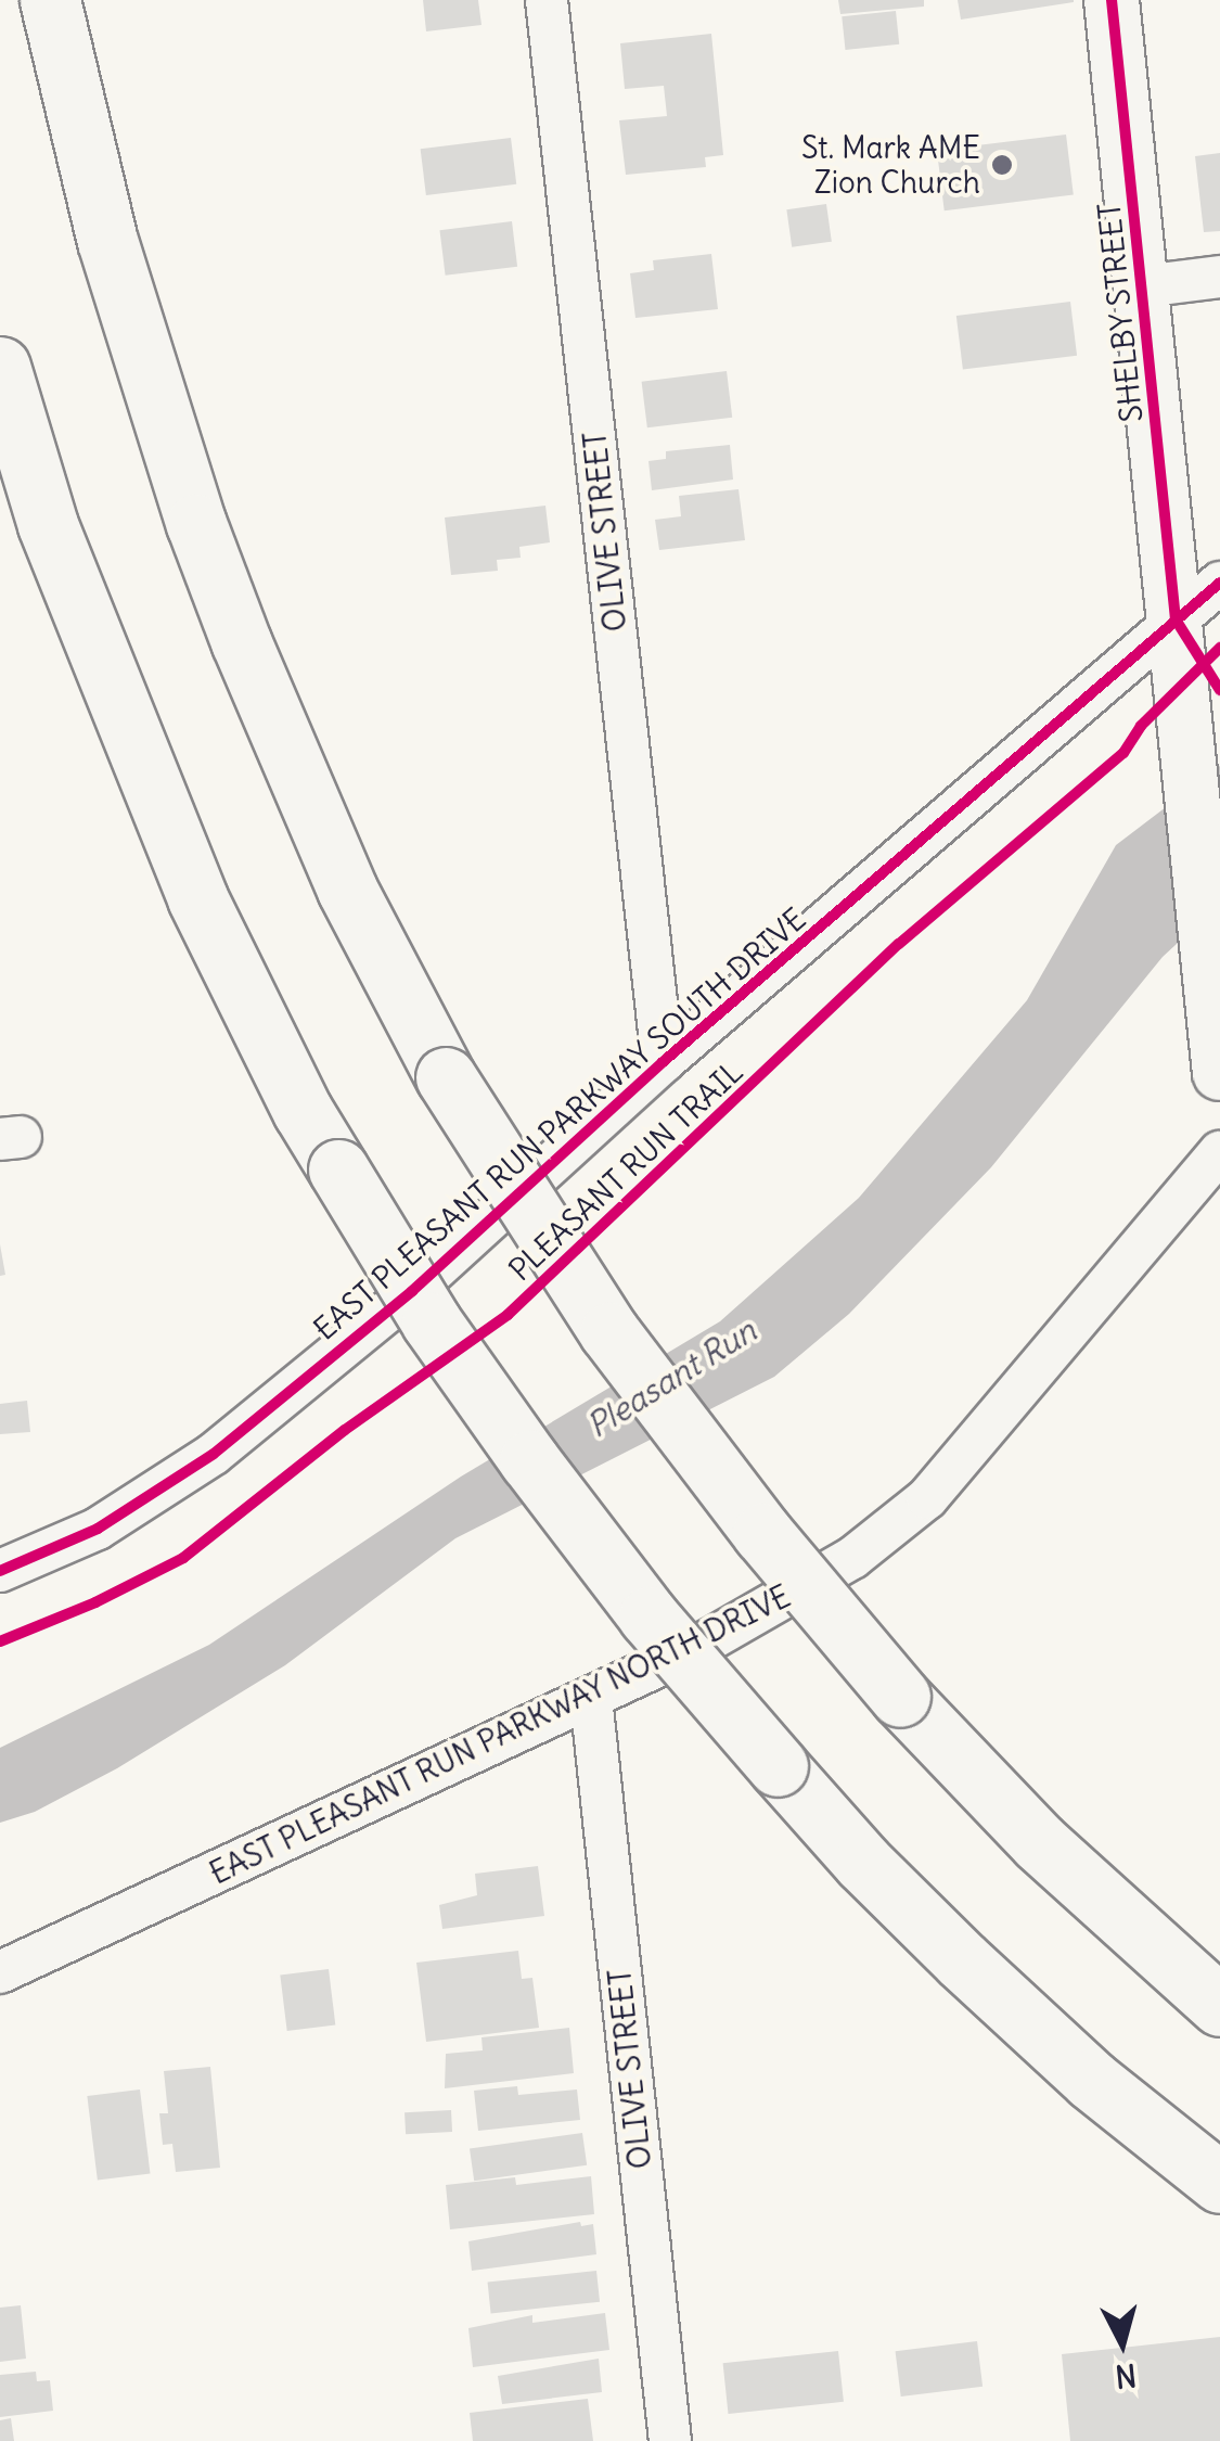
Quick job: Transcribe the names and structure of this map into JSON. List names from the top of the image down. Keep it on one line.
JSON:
{"streets":{"main road":["SHELBY STREET"],"street":["OLIVE STREET","EAST PLEASANT RUN PARKWAY SOUTH DRIVE","EAST PLEASANT RUN PARKWAY NORTH DRIVE"],"cycle path":["PLEASANT RUN TRAIL"]},"crossings":[["SHELBY STREET","EAST PLEASANT RUN PARKWAY SOUTH DRIVE"],["OLIVE STREET","EAST PLEASANT RUN PARKWAY SOUTH DRIVE"],["OLIVE STREET","EAST PLEASANT RUN PARKWAY NORTH DRIVE"]],"water":["Pleasant Run"],"places":["St. Mark AME Zion Church"],"north":"bottom"}
